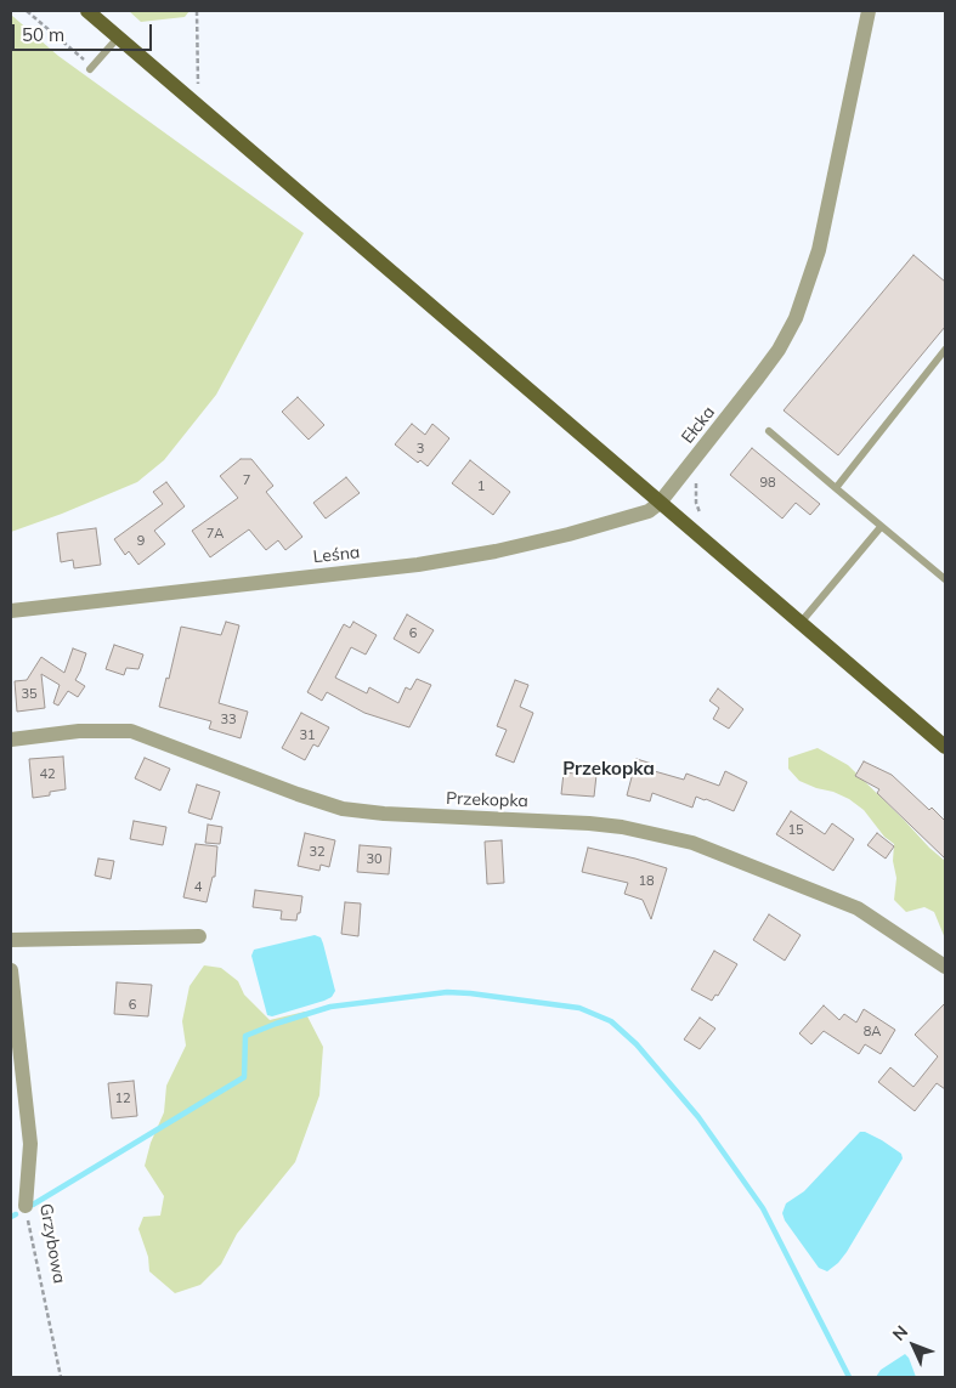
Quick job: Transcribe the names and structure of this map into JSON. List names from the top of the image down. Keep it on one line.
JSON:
{"streets":{"street":["Ełcka","Leśna","Przekopka","Grzybowa"]},"crossings":[["Ełcka","Leśna"]],"districts":["Przekopka"],"house_numbers":["3","7","98","1","7A","9","6","35","33","31","42","15","32","30","18","4","6","8A","12"],"scale_bar":"50 m","north":"top left"}
